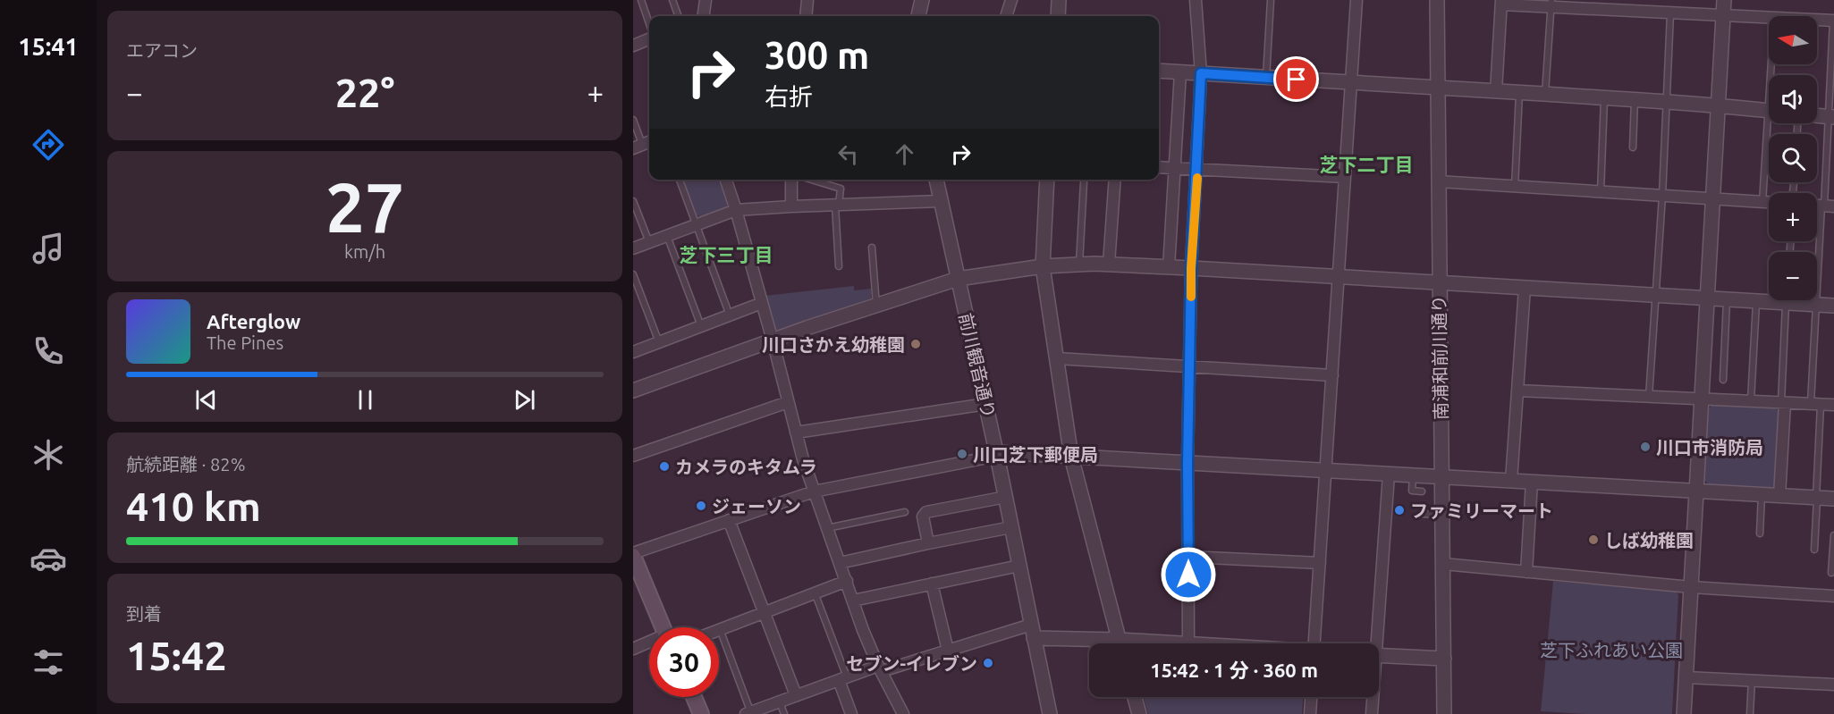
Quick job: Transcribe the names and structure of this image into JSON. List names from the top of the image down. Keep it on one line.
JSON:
{"streets":{"street":["南浦和前川通り","前川観音通り"]},"districts":["芝下二丁目","芝下三丁目"],"parks":["芝下ふれあい公園"],"places":["川口さかえ幼稚園","川口市消防局","川口芝下郵便局","カメラのキタムラ","ジェーソン","ファミリーマート","しば幼稚園","セブン-イレブン"],"north":"left","page":{"tabs":"15:41","tile":["エアコン",["27","km/h"],["航続距離 · 82%","410 km"],["到着","15:42"]],"map_buttons":["+","−"],"turn":["300 m","右折"],"heat":["−","22°","+"],"song":["Afterglow","The Pines"],"limit":"30","trip":"15:42 · 1 分 · 360 m"}}
